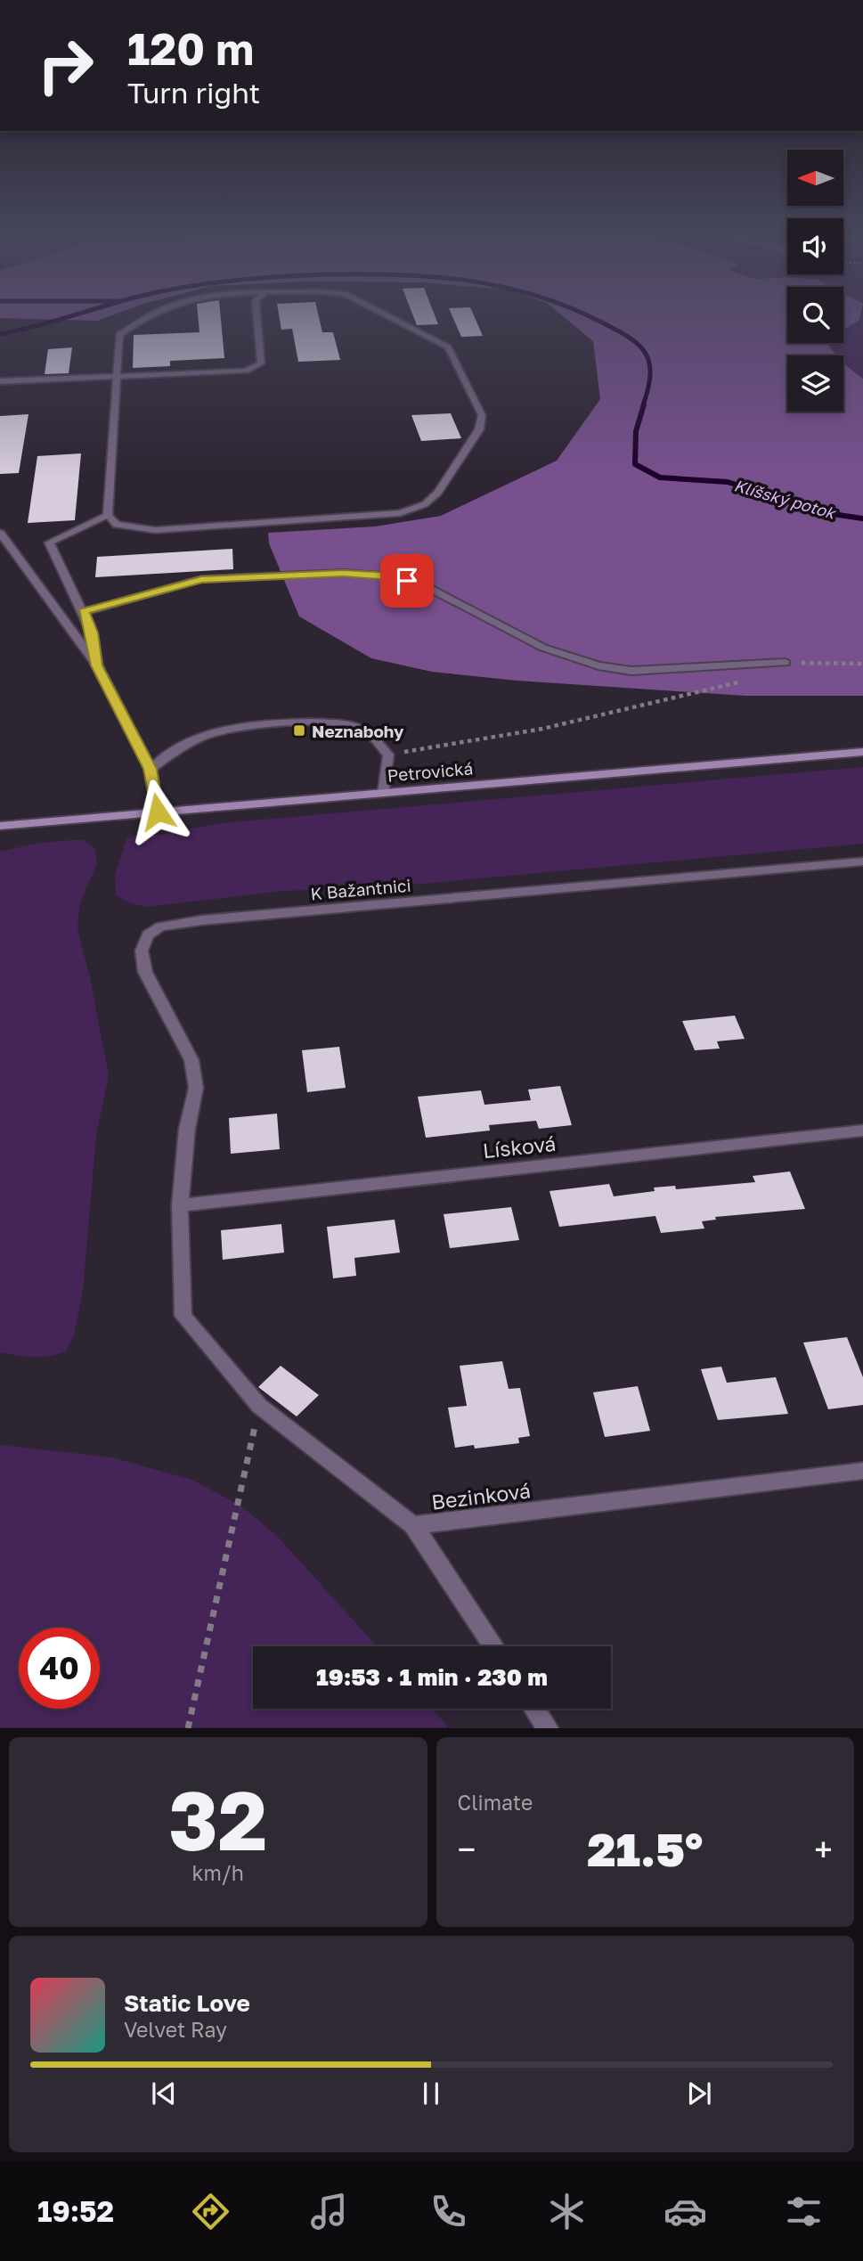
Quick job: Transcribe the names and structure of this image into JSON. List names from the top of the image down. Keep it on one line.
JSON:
{"streets":{"main road":["Petrovická"],"street":["K Bažantnici","Lísková","Bezinková"]},"crossings":[["K Bažantnici","Lísková"],["K Bažantnici","Bezinková"],["Lísková","Bezinková"]],"water":["Klíšský potok"],"places":{"transit":["Neznabohy"]},"north":"left","page":{"turn":["120 m","Turn right"],"limit":"40","trip":"19:53 · 1 min · 230 m","tile":[["32","km/h"],"Climate"],"heat":["−","21.5°","+"],"song":["Static Love","Velvet Ray"],"tabs":"19:52"}}
